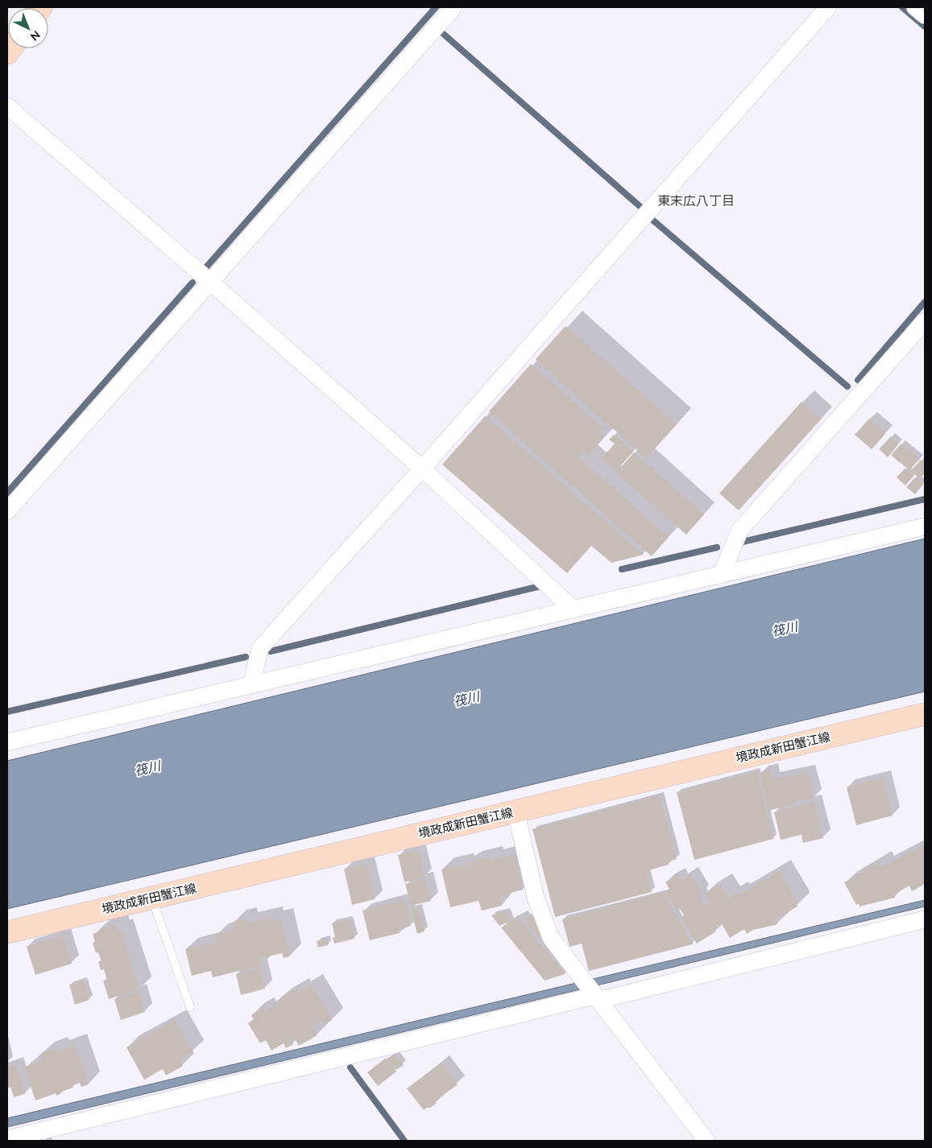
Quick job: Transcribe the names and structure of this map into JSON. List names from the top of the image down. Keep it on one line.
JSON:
{"streets":{"main road":["境政成新田蟹江線"]},"districts":["東末広八丁目"],"water":["筏川"],"north":"bottom right"}
